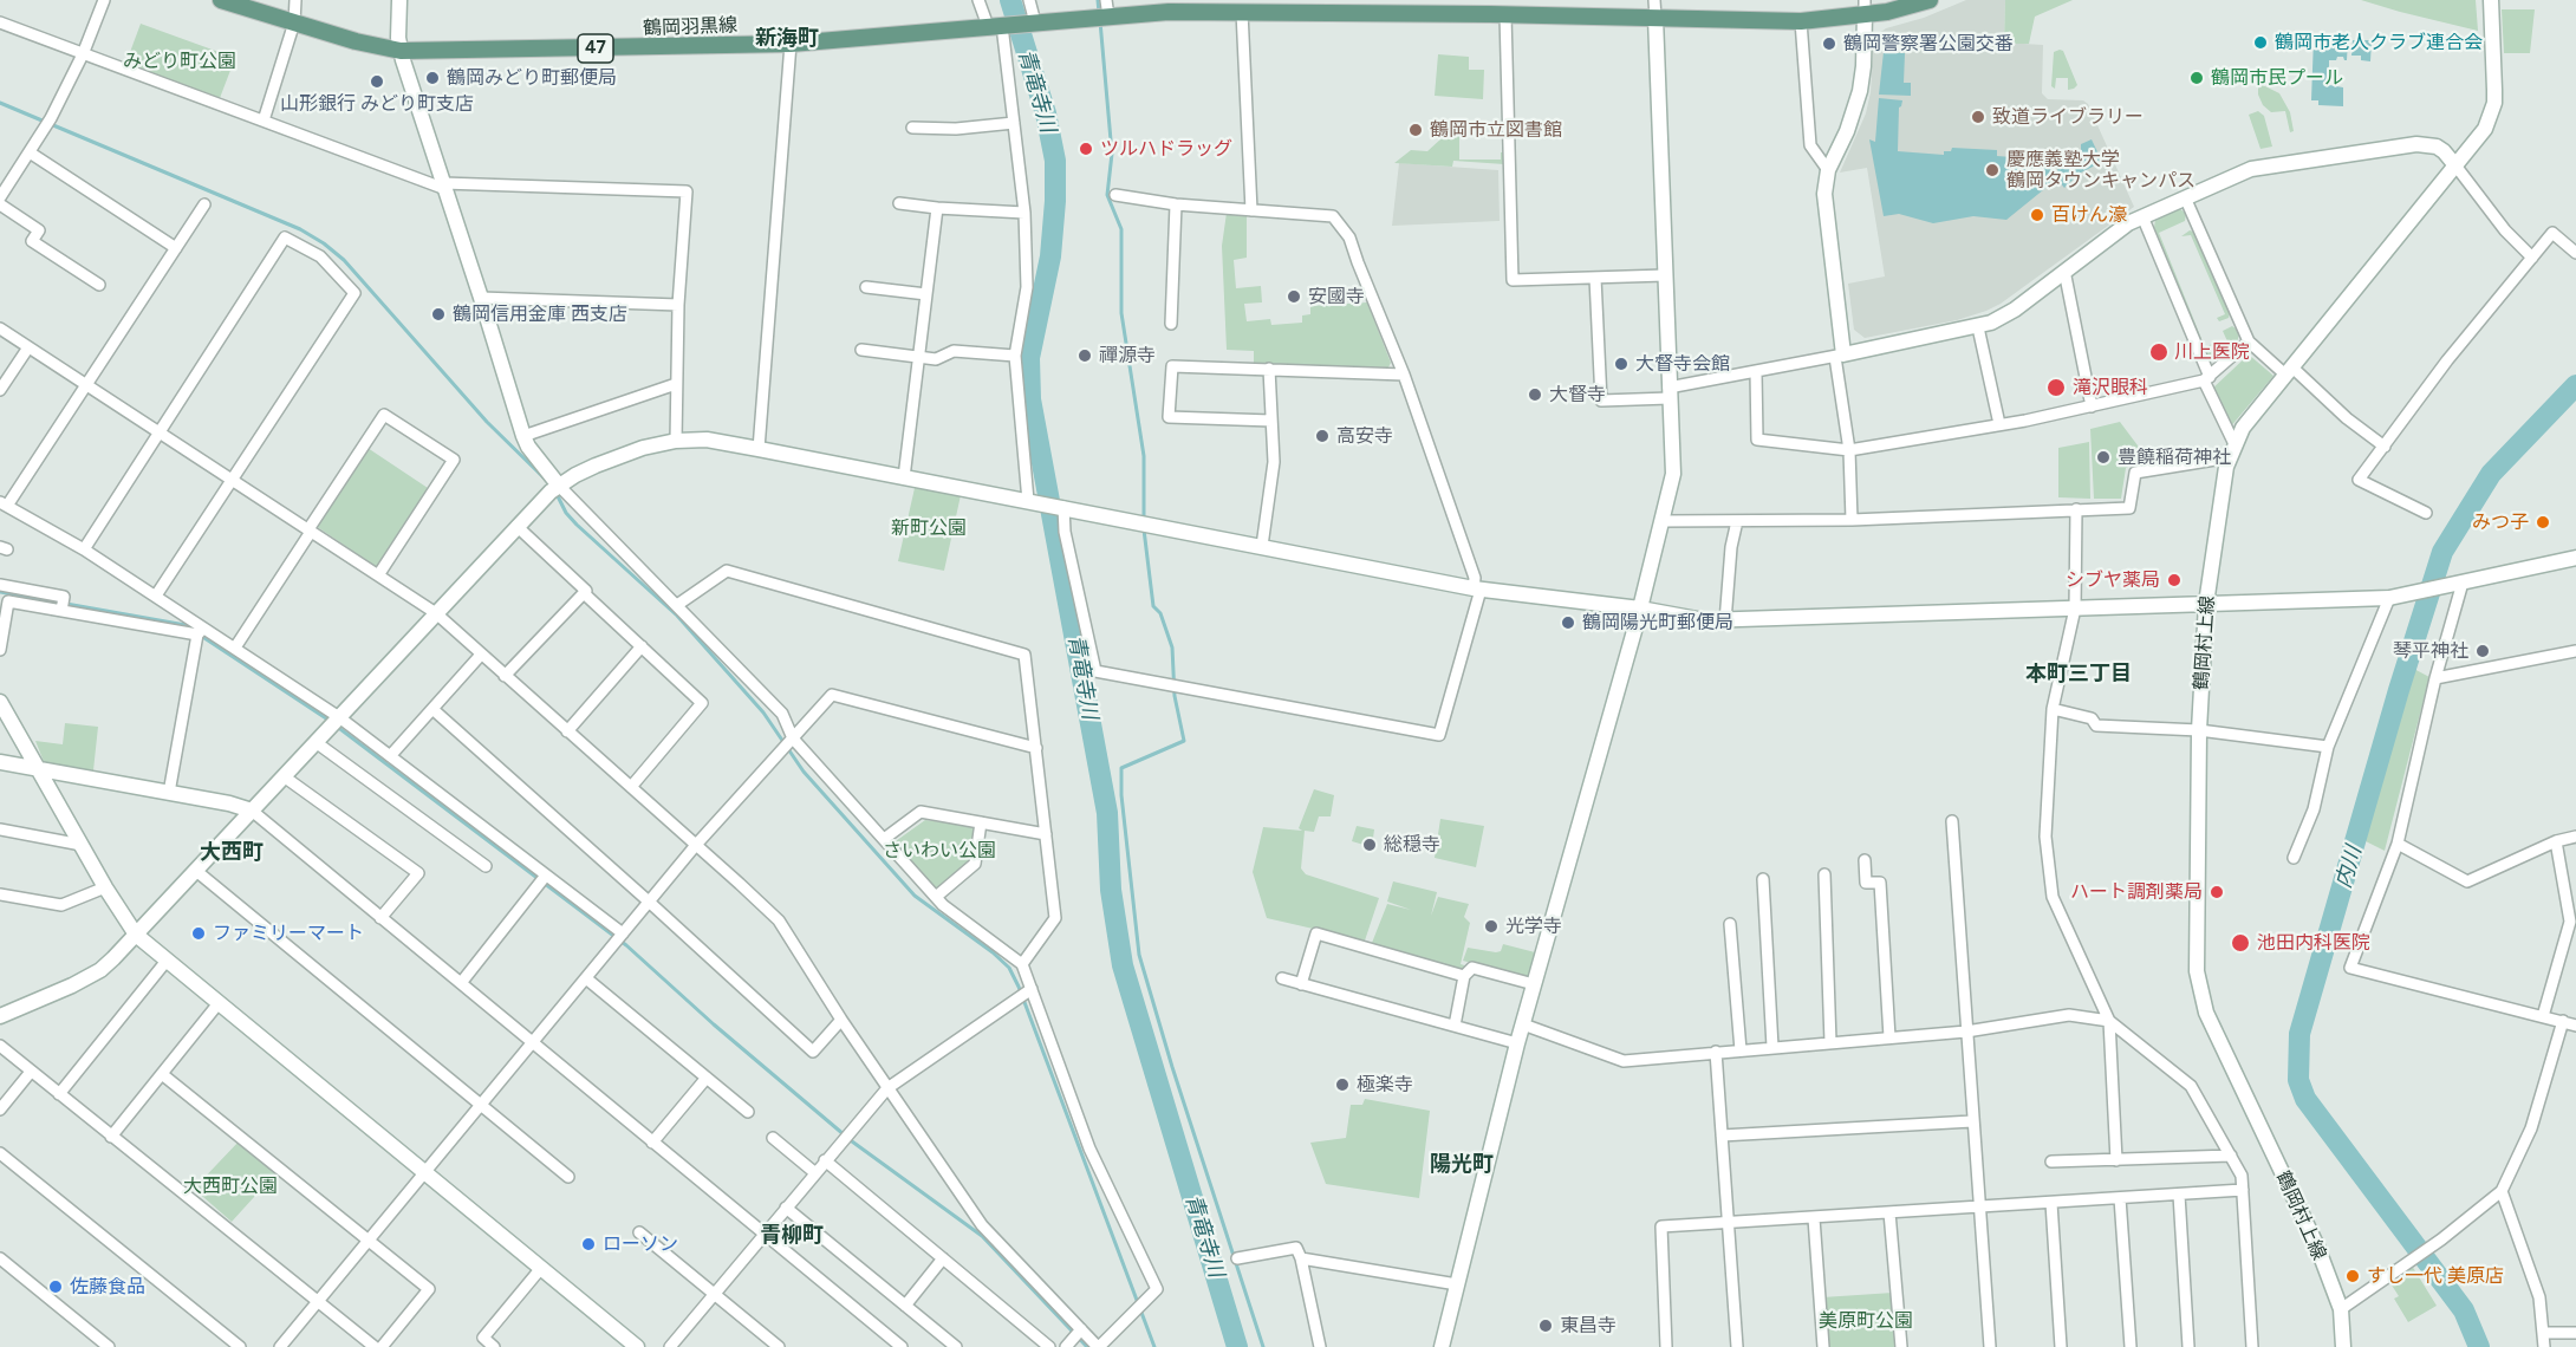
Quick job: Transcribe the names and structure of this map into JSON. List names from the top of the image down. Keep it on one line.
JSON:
{"streets":{"main road":["鶴岡羽黒線","47"],"street":["鶴岡村上線"]},"districts":["新海町","本町三丁目","大西町","陽光町","青柳町"],"water":["青竜寺川","内川"],"parks":["みどり町公園","新町公園","さいわい公園","大西町公園","美原町公園"],"places":["鶴岡市老人クラブ連合会","鶴岡警察署公園交番","鶴岡みどり町郵便局","鶴岡市民プール","山形銀行 みどり町支店","致道ライブラリー","鶴岡市立図書館","ツルハドラッグ","慶應義塾大学 鶴岡タウンキャンパス","百けん濠","安國寺","鶴岡信用金庫 西支店","川上医院","禪源寺","大督寺会館","滝沢眼科","大督寺","高安寺","豊饒稲荷神社","みつ子","シブヤ薬局","鶴岡陽光町郵便局","琴平神社","総穏寺","ハート調剤薬局","光学寺","ファミリーマート","池田内科医院","極楽寺","ローソン","すし一代 美原店","佐藤食品","東昌寺"]}
